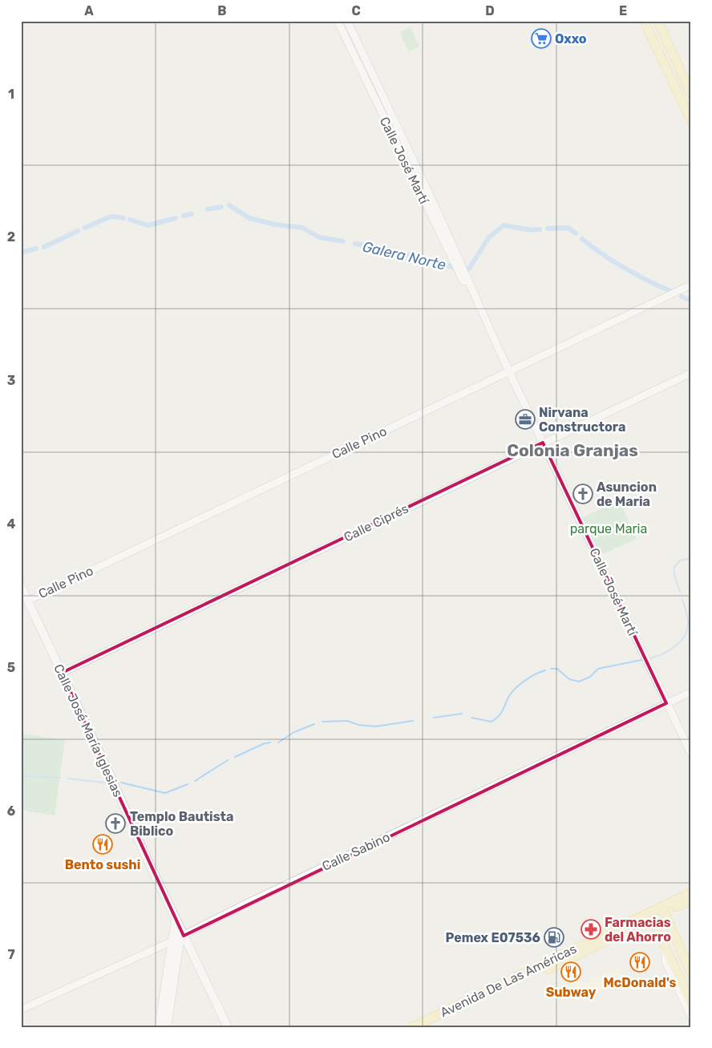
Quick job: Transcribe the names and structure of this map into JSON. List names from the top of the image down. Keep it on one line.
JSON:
{"streets":{"main road":["Calle José María Iglesias","Avenida De Las Américas"],"street":["Calle José Martí","Calle Pino","Calle Ciprés","Calle Sabino"]},"crossings":[["Calle José Martí","Calle Pino"],["Calle José Martí","Calle Ciprés"],["Calle José Martí","Calle Sabino"],["Calle Pino","Calle José María Iglesias"],["Calle Ciprés","Calle José María Iglesias"],["Calle José María Iglesias","Calle Sabino"]],"districts":["Colonia Granjas"],"water":["Galera Norte"],"parks":["parque Maria"],"places":{"supermarket":["Oxxo"],"office":["Nirvana Constructora"],"church":["Asuncion de Maria","Templo Bautista Biblico"],"restaurant":["Bento sushi","McDonald's","Subway"],"pharmacy":["Farmacias del Ahorro"],"fuel station":["Pemex E07536"]},"grid":{"columns":["A","B","C","D","E"],"rows":["1","2","3","4","5","6","7"]}}
